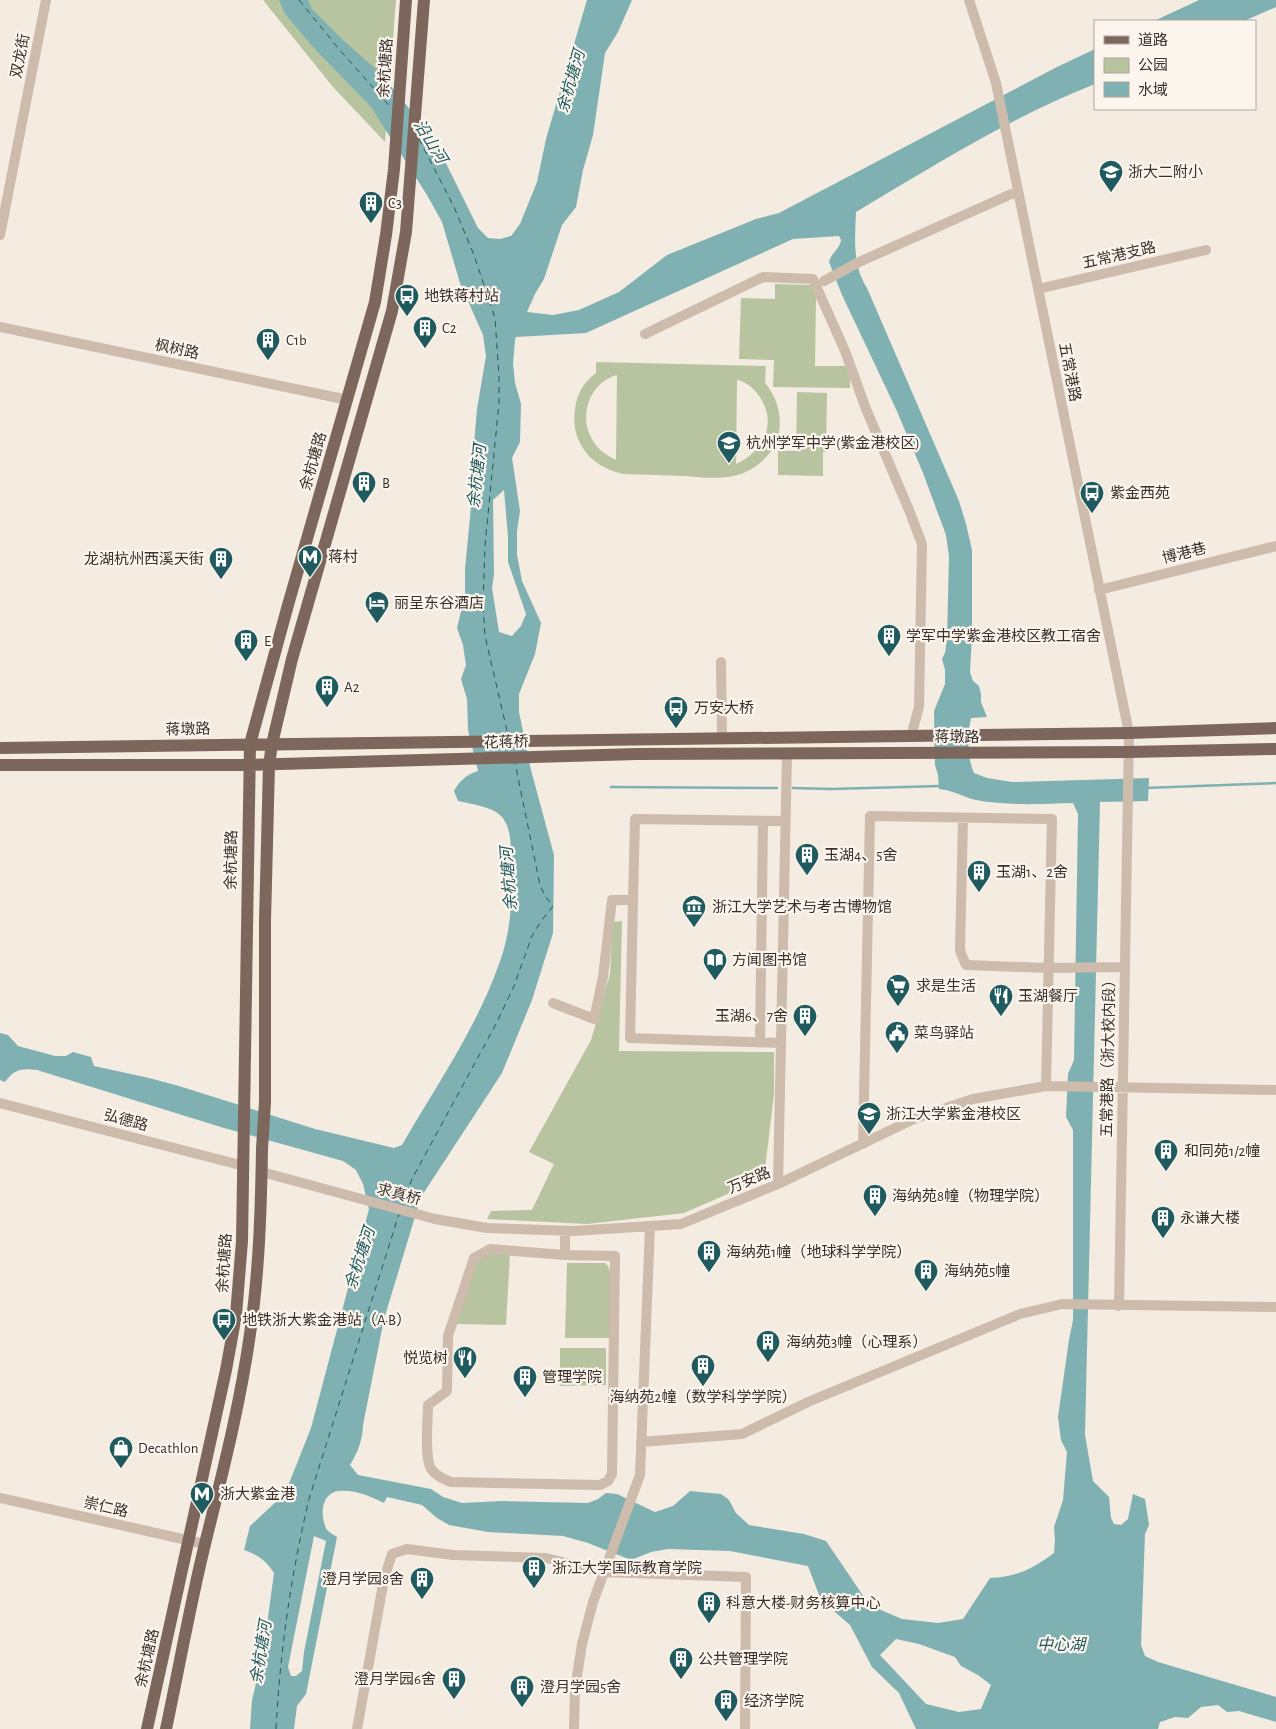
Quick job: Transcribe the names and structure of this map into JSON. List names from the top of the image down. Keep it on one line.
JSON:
{"streets":{"main road":["余杭塘路","蒋墩路","花蒋桥"],"street":["双龙街","五常港支路","枫树路","五常港路","博港巷","五常港路（浙大校内段）","弘德路","万安路","求真桥","崇仁路"]},"crossings":[["余杭塘路","枫树路"],["余杭塘路","蒋墩路"],["余杭塘路","弘德路"],["余杭塘路","崇仁路"],["五常港支路","五常港路"],["五常港路","博港巷"],["五常港路","蒋墩路"],["五常港路","五常港路（浙大校内段）"],["蒋墩路","花蒋桥"],["五常港路（浙大校内段）","万安路"],["万安路","求真桥"]],"water":["余杭塘河","沿山河","中心湖"],"places":{"school or university":["浙大二附小","杭州学军中学(紫金港校区)","浙江大学紫金港校区"],"building":["C3","C2","C1b","B","龙湖杭州西溪天街","学军中学紫金港校区教工宿舍","E","A2","玉湖4、5舍","玉湖1、2舍","玉湖6、7舍","和同苑1/2幢","海纳苑8幢（物理学院）","永谦大楼","海纳苑1幢（地球科学学院）","海纳苑5幢","海纳苑3幢（心理系）","海纳苑2幢（数学科学学院）","管理学院","浙江大学国际教育学院","澄月学园8舍","科意大楼-财务核算中心","公共管理学院","澄月学园6舍","澄月学园5舍","经济学院"],"bus stop":["地铁蒋村站","紫金西苑","万安大桥","地铁浙大紫金港站（A·B）"],"metro station":["蒋村","浙大紫金港"],"hotel":["丽呈东谷酒店"],"museum":["浙江大学艺术与考古博物馆"],"library":["方闻图书馆"],"supermarket":["求是生活"],"restaurant":["玉湖餐厅","悦览树"],"public building":["菜鸟驿站"],"shop":["Decathlon"]},"legend":["道路","公园","水域"]}
